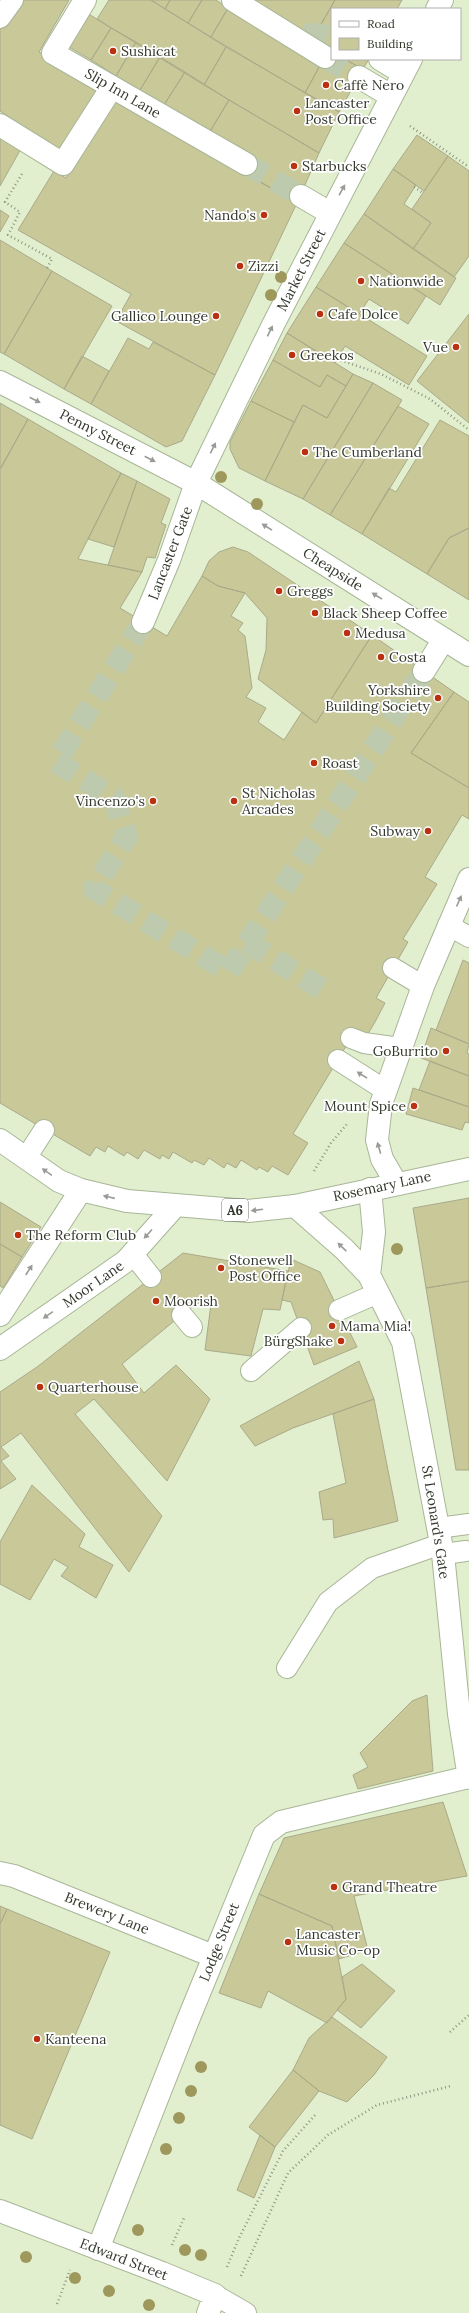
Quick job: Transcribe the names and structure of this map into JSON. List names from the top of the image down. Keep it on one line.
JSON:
{"streets":{"street":["Slip Inn Lane","Market Street","Penny Street","Lancaster Gate","Cheapside","Rosemary Lane","A6","Moor Lane","St Leonard's Gate","Brewery Lane","Lodge Street","Edward Street"]},"crossings":[["Market Street","Penny Street"],["Market Street","Lancaster Gate"],["Market Street","Cheapside"],["Penny Street","Lancaster Gate"],["Penny Street","Cheapside"],["Lancaster Gate","Cheapside"],["Rosemary Lane","A6"],["Rosemary Lane","St Leonard's Gate"],["A6","Moor Lane"],["A6","St Leonard's Gate"],["St Leonard's Gate","Lodge Street"],["Brewery Lane","Lodge Street"],["Lodge Street","Edward Street"]],"one_way":["Market Street","Penny Street","Cheapside"],"places":["Sushicat","Caffè Nero","Lancaster Post Office","Starbucks","Nando's","Zizzi","Nationwide","Cafe Dolce","Gallico Lounge","Vue","Greekos","The Cumberland","Greggs","Black Sheep Coffee","Medusa","Costa","Yorkshire Building Society","Roast","Vincenzo's","St Nicholas Arcades","Subway","GoBurrito","Mount Spice","The Reform Club","Stonewell Post Office","Moorish","Mama Mia!","BürgShake","Quarterhouse","Grand Theatre","Lancaster Music Co-op","Kanteena"],"legend":["Road","Building"]}
